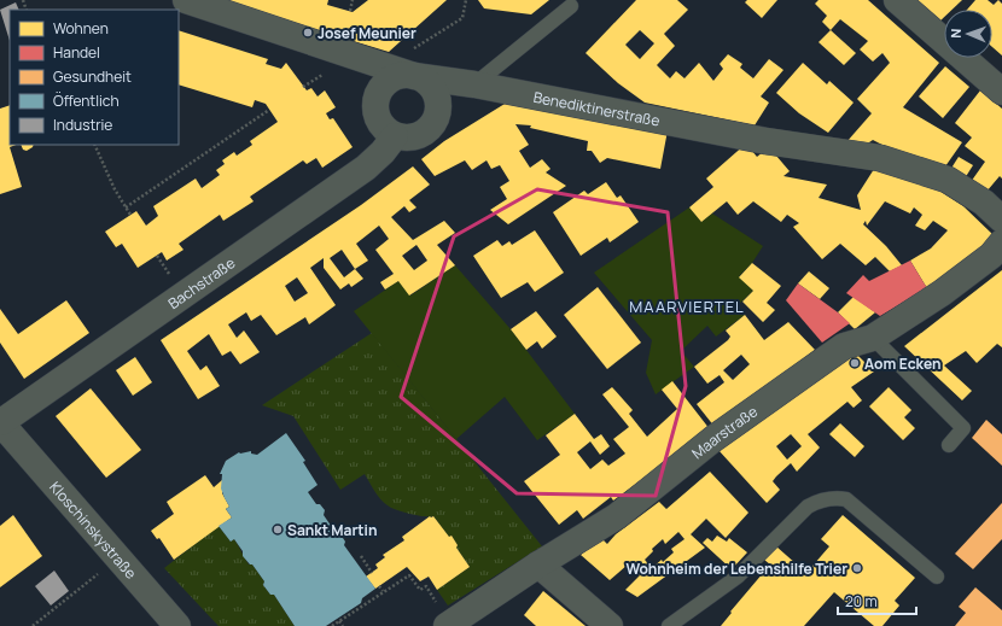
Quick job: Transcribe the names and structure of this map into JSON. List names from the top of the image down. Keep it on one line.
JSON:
{"streets":{"street":["Benediktinerstraße","Bachstraße","Maarstraße","Kloschinskystraße"]},"crossings":[["Benediktinerstraße","Bachstraße"],["Bachstraße","Kloschinskystraße"]],"districts":["MAARVIERTEL"],"places":["Josef Meunier","Aom Ecken","Sankt Martin","Wohnheim der Lebenshilfe Trier"],"legend":["Wohnen","Handel","Gesundheit","Öffentlich","Industrie"],"scale_bar":"20 m","north":"left"}
